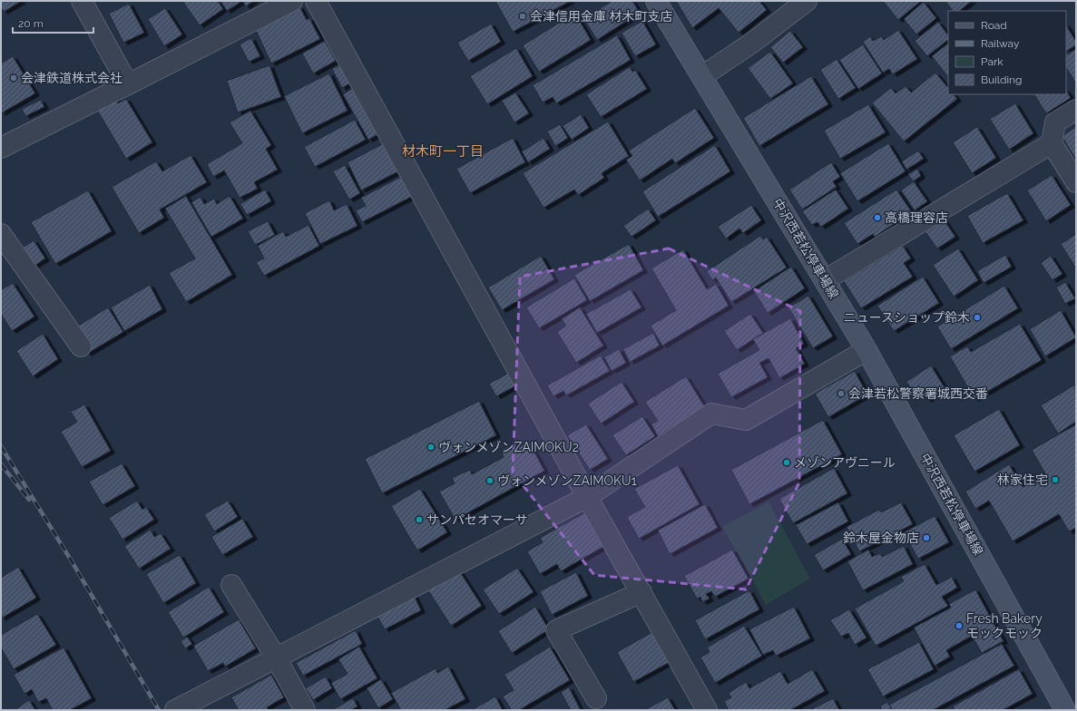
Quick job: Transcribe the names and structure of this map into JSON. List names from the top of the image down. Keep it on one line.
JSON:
{"streets":{"main road":["中沢西若松停車場線"]},"districts":["材木町一丁目"],"places":["会津信用金庫 材木町支店","会津鉄道株式会社","高橋理容店","ニュースショップ鈴木","会津若松警察署城西交番","ヴォンメゾンZAIMOKU2","メゾンアヴニール","林家住宅","ヴォンメゾンZAIMOKU1","サンパセオマーサ","鈴木屋金物店","Fresh Bakery モックモック"],"legend":["Road","Railway","Park","Building"],"scale_bar":"20 m"}
